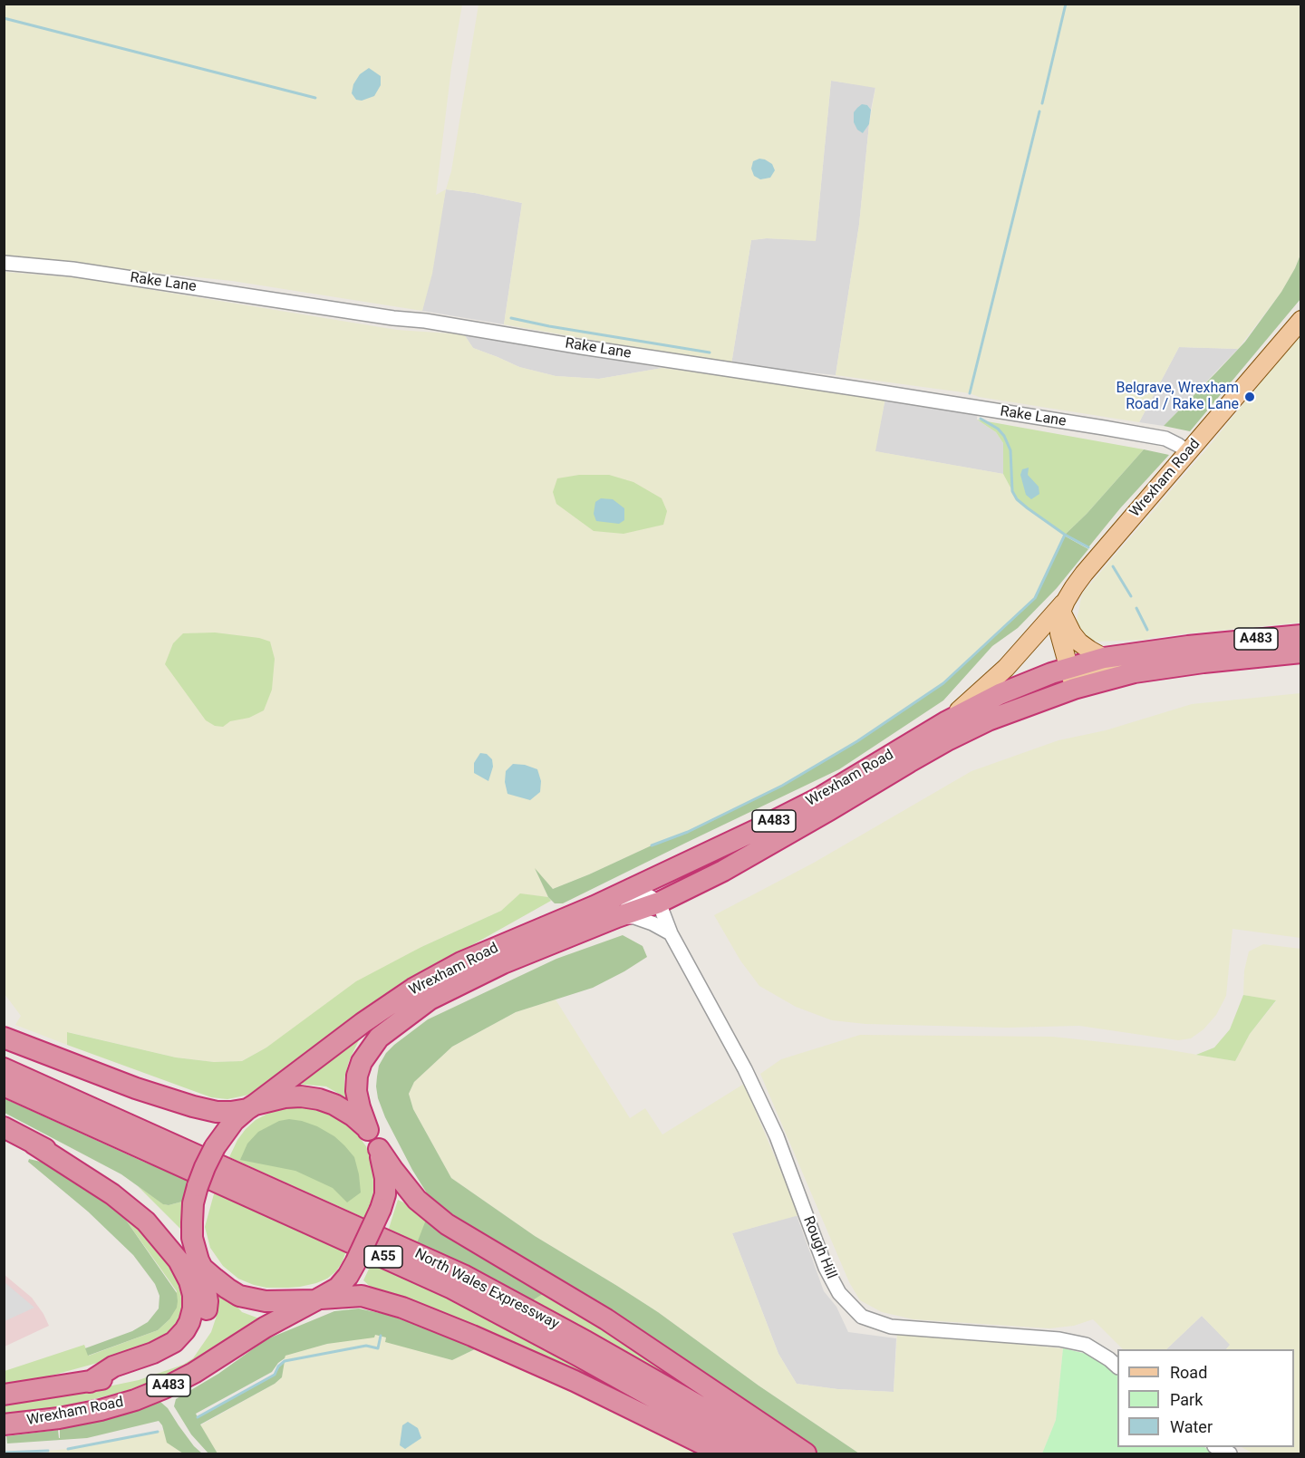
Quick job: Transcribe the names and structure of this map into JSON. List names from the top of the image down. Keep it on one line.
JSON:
{"streets":{"highway":["Wrexham Road","A483","A55","North Wales Expressway"],"street":["Rake Lane","Rough Hill"]},"crossings":[["Rake Lane","Wrexham Road"],["Wrexham Road","A483"],["Wrexham Road","Rough Hill"]],"places":["Belgrave, Wrexham Road / Rake Lane"],"legend":["Road","Park","Water"]}
